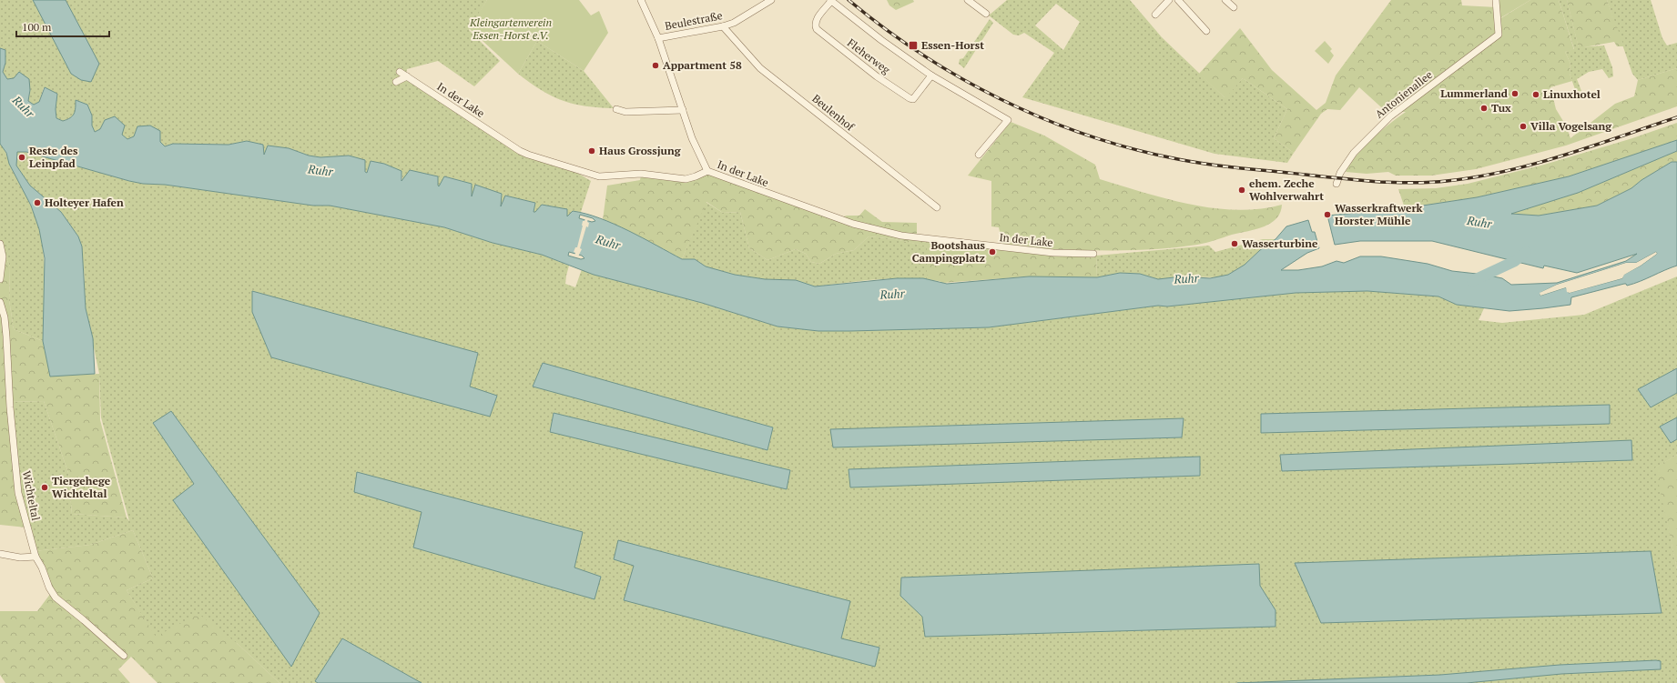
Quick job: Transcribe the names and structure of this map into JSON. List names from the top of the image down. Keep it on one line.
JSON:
{"streets":{"street":["Beulestraße","Fleherweg","Antonienallee","In der Lake","Beulenhof","Wichteltal"]},"crossings":[["Beulestraße","Beulenhof"]],"water":["Ruhr"],"parks":["Kleingartenverein Essen-Horst e.V."],"places":{"transit":["Essen-Horst"],"other":["Appartment 58","Lummerland","Linuxhotel","Tux","Villa Vogelsang","Haus Grossjung","Reste des Leinpfad","ehem. Zeche Wohlverwahrt","Holteyer Hafen","Wasserkraftwerk Horster Mühle","Wasserturbine","Bootshaus Campingplatz","Tiergehege Wichteltal"]},"scale_bar":"100 m"}
